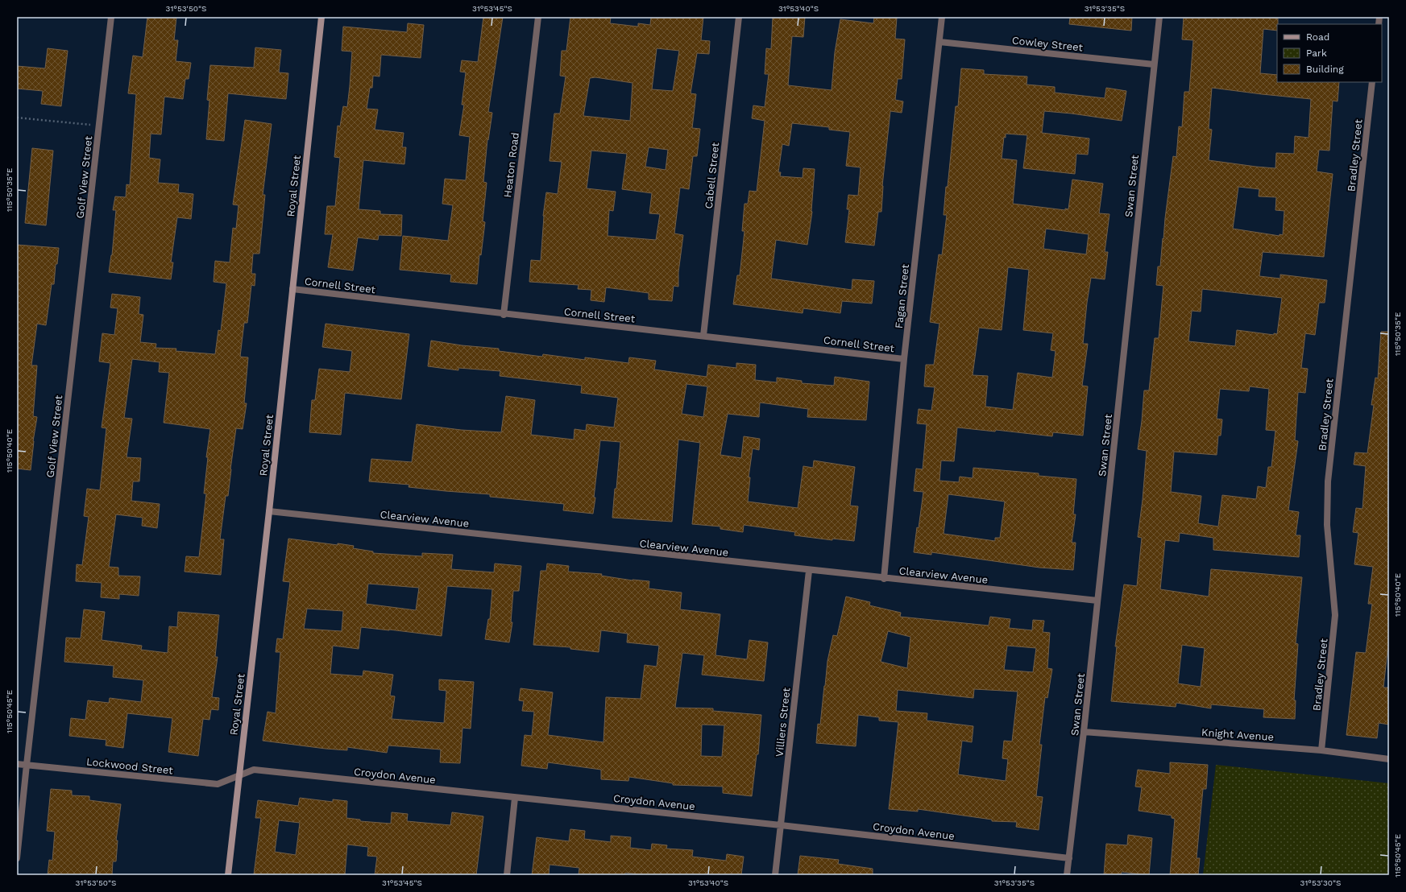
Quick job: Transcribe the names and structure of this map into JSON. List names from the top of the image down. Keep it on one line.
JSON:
{"streets":{"main road":["Royal Street"],"street":["Cowley Street","Bradley Street","Heaton Road","Cabell Street","Golf View Street","Swan Street","Cornell Street","Fagan Street","Clearview Avenue","Villiers Street","Knight Avenue","Lockwood Street","Croydon Avenue"]},"crossings":[["Cowley Street","Swan Street"],["Cowley Street","Fagan Street"],["Bradley Street","Knight Avenue"],["Heaton Road","Cornell Street"],["Cabell Street","Cornell Street"],["Golf View Street","Lockwood Street"],["Royal Street","Cornell Street"],["Royal Street","Clearview Avenue"],["Royal Street","Lockwood Street"],["Royal Street","Croydon Avenue"],["Swan Street","Clearview Avenue"],["Swan Street","Knight Avenue"],["Swan Street","Croydon Avenue"],["Cornell Street","Fagan Street"],["Fagan Street","Clearview Avenue"],["Clearview Avenue","Villiers Street"],["Villiers Street","Croydon Avenue"],["Lockwood Street","Croydon Avenue"]],"legend":["Road","Park","Building"],"coordinates":["31°53'50\"S","31°53'45\"S","31°53'40\"S","31°53'35\"S","115°50'35\"E","115°50'40\"E","115°50'45\"E","31°53'30\"S"]}
